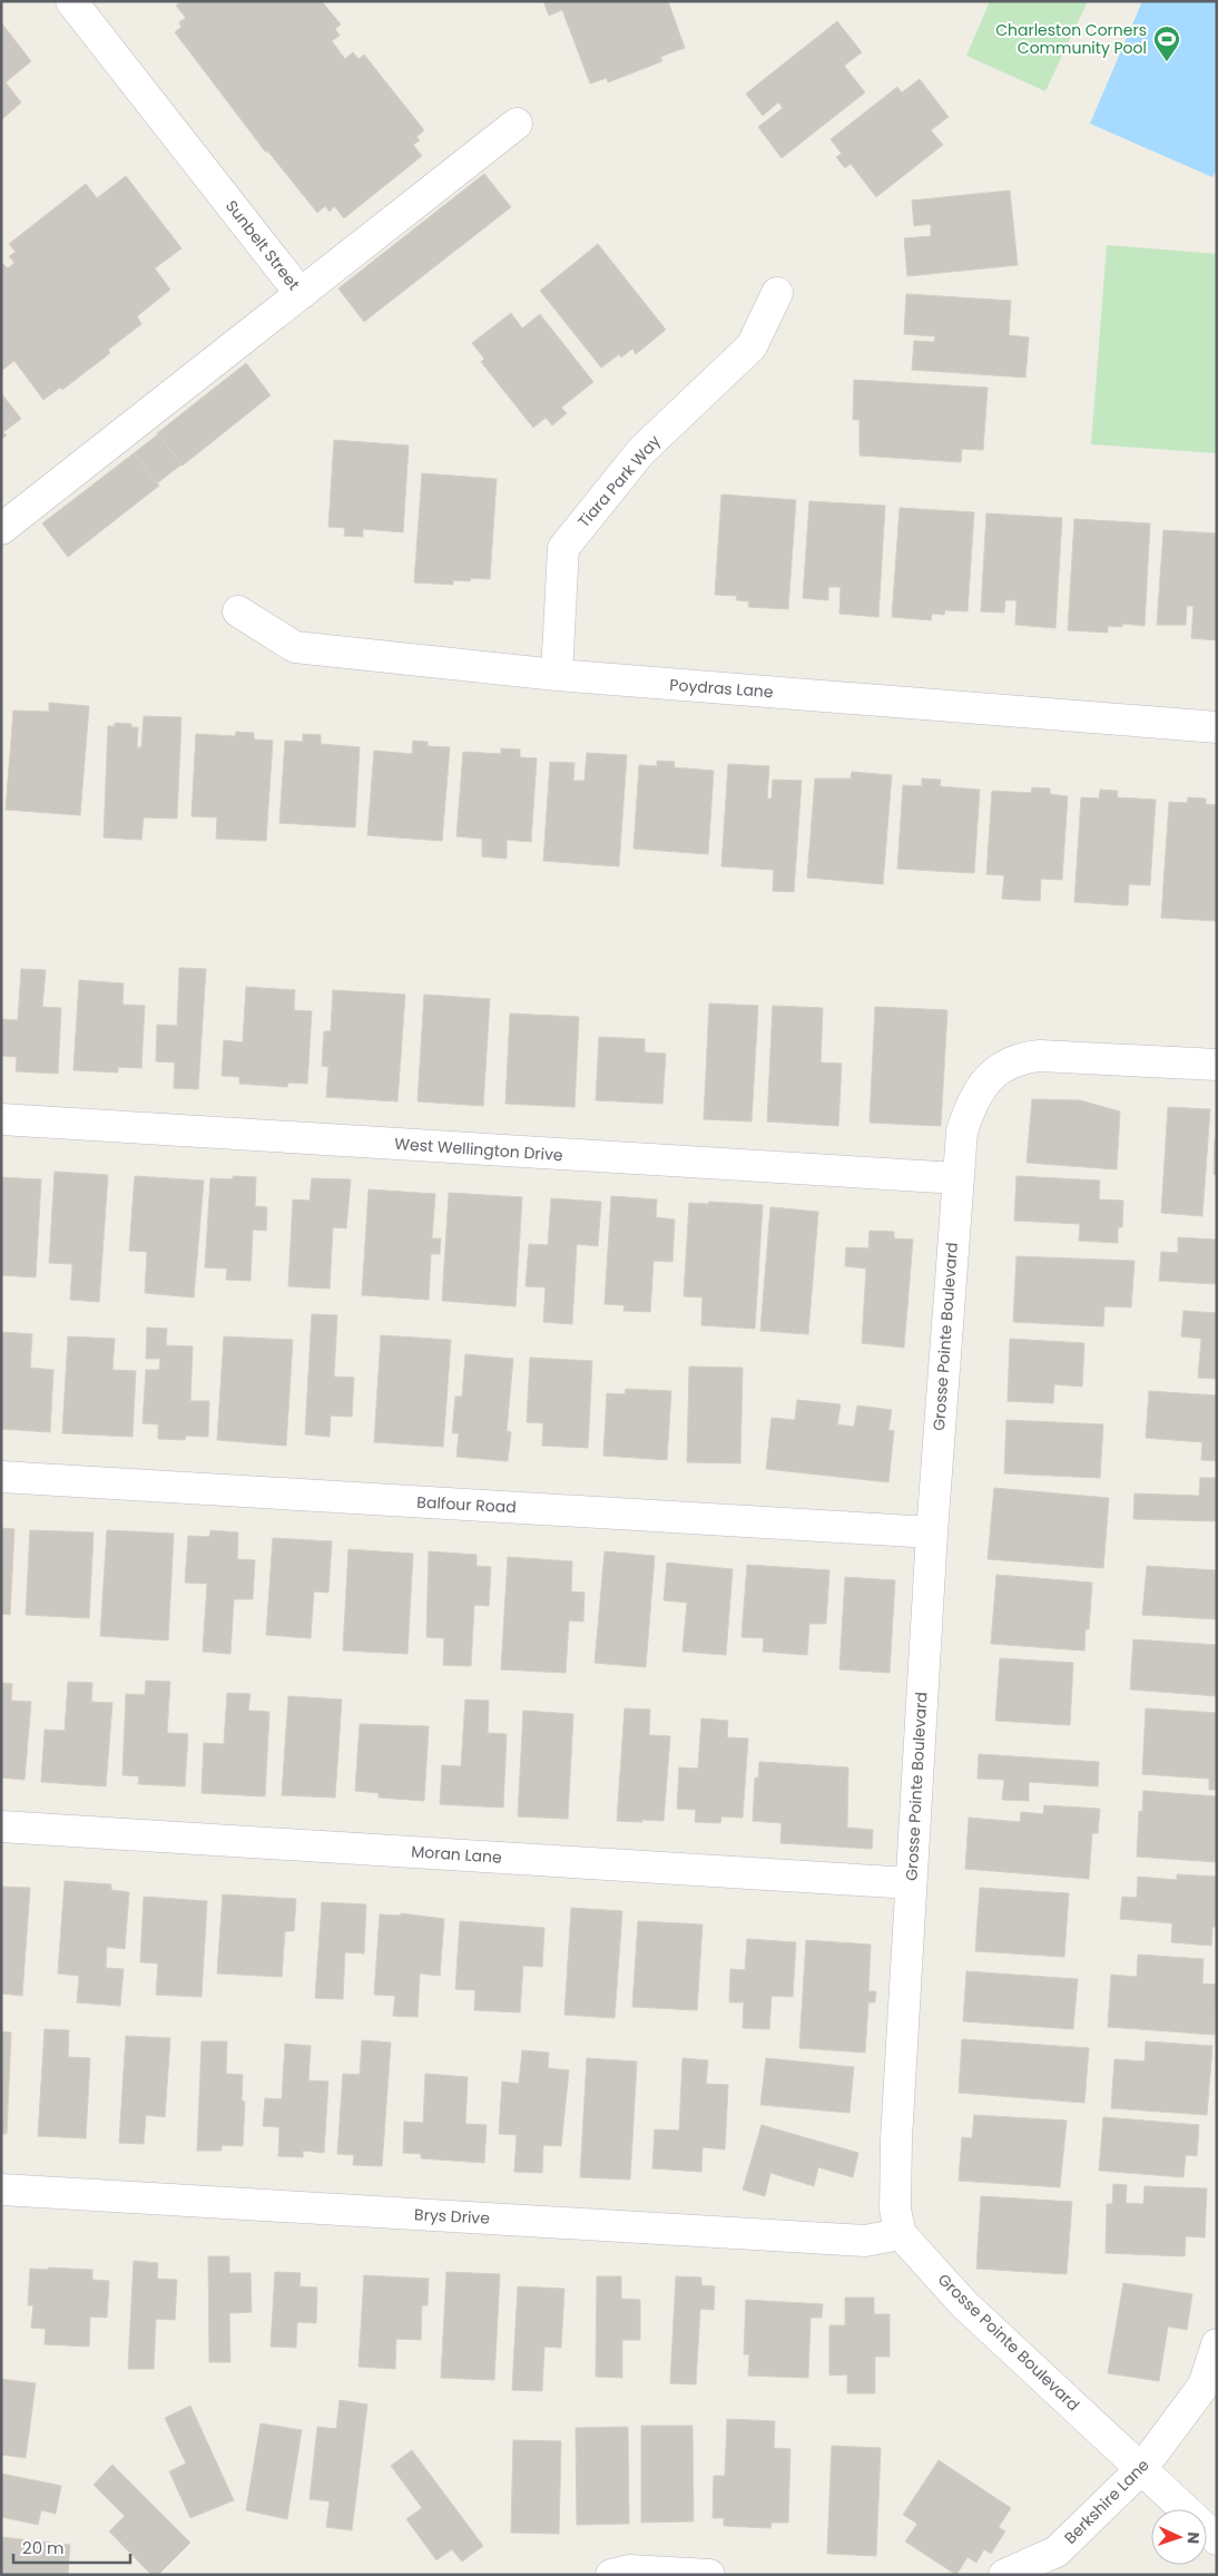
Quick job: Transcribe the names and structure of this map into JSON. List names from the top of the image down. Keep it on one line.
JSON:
{"streets":{"street":["Sunbelt Street","Tiara Park Way","Poydras Lane","West Wellington Drive","Grosse Pointe Boulevard","Balfour Road","Moran Lane","Brys Drive","Berkshire Lane"]},"crossings":[["Tiara Park Way","Poydras Lane"],["West Wellington Drive","Grosse Pointe Boulevard"],["Grosse Pointe Boulevard","Balfour Road"],["Grosse Pointe Boulevard","Moran Lane"],["Grosse Pointe Boulevard","Brys Drive"],["Grosse Pointe Boulevard","Berkshire Lane"]],"places":{"sports":["Charleston Corners Community Pool"]},"scale_bar":"20 m","north":"right"}
